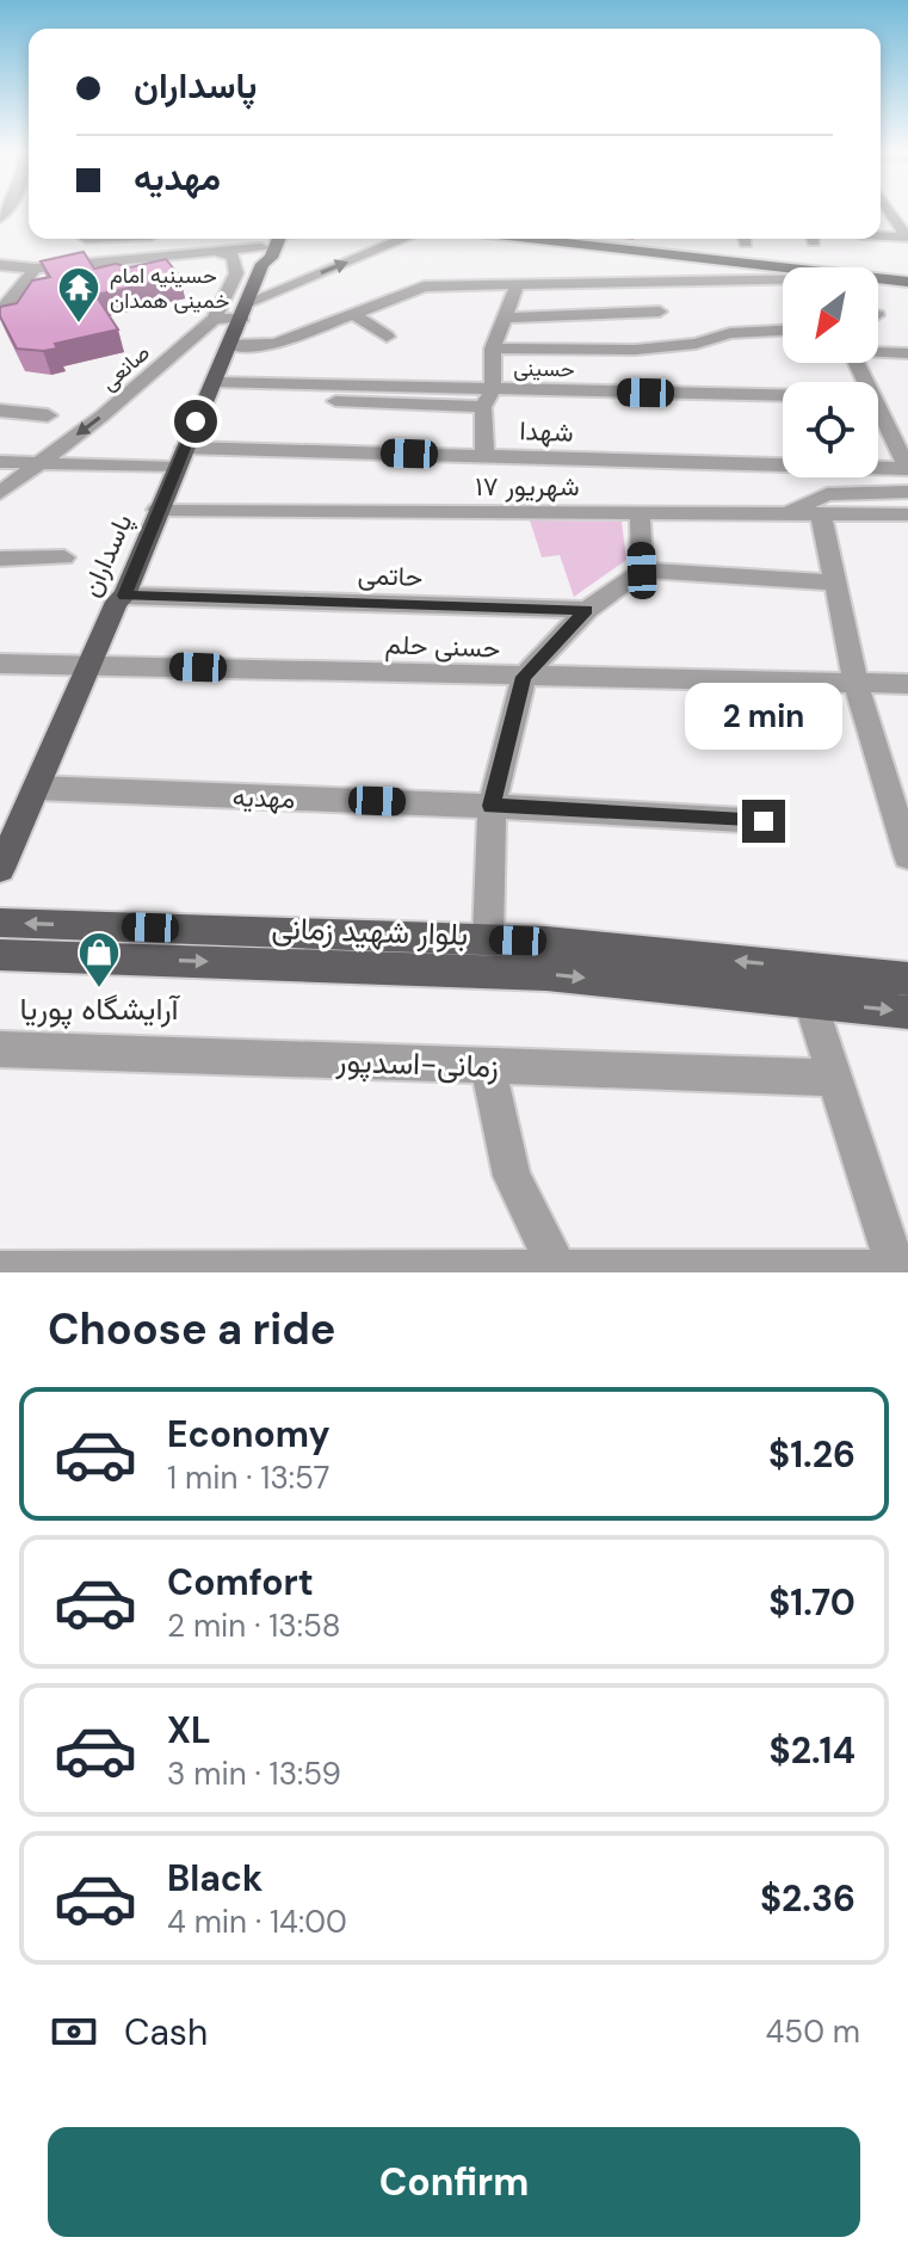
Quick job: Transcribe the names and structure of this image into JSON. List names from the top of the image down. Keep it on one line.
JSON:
{"streets":{"main road":["پاسداران","بلوار شهید زمانی"],"street":["صانعی","حسینی","شهدا","۱۷ شهریور","حاتمی","حسنی حلم","مهدیه","زمانی-اسدپور"]},"crossings":[["صانعی","شهدا"],["حسینی","پاسداران"],["شهدا","پاسداران"],["۱۷ شهریور","پاسداران"],["پاسداران","حاتمی"],["پاسداران","حسنی حلم"],["پاسداران","مهدیه"]],"places":{"temple":["حسینیه امام خمینی همدان"],"shop":["آرایشگاه پوریا"]},"north":"bottom left","page":{"banner":["پاسداران","مهدیه"],"bubble":"2 min","heading":"Choose a ride","list":[{"name":"Economy","note":"1 min · 13:57","value":"$1.26"},{"name":"Comfort","note":"2 min · 13:58","value":"$1.70"},{"name":"XL","note":"3 min · 13:59","value":"$2.14"},{"name":"Black","note":"4 min · 14:00","value":"$2.36"}],"pay":["Cash","450 m"],"buttons":"Confirm"}}
